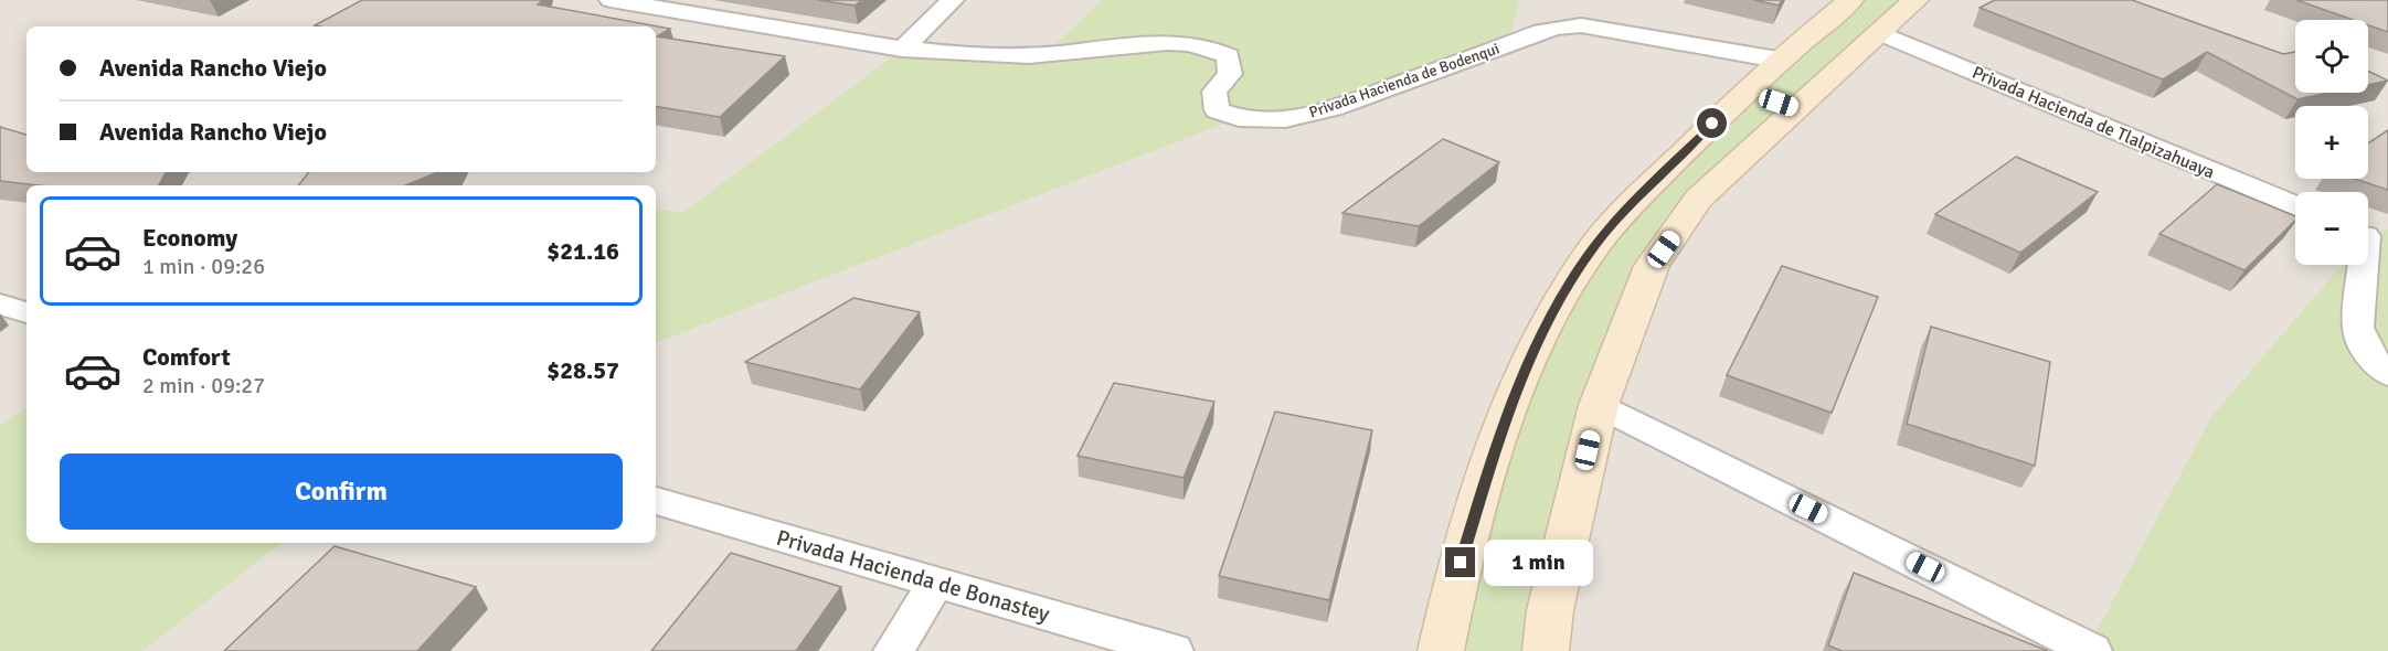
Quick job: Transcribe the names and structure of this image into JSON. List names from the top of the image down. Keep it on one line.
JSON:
{"streets":{"street":["Privada Hacienda de Bodenqui","Privada Hacienda de Tlalpizahuaya","Privada Hacienda de Bonastey"]},"page":{"map_buttons":["+","−"],"banner":["Avenida Rancho Viejo","Avenida Rancho Viejo"],"list":[{"name":"Economy","note":"1 min · 09:26","value":"$21.16"},{"name":"Comfort","note":"2 min · 09:27","value":"$28.57"}],"buttons":"Confirm","bubble":"1 min"}}
